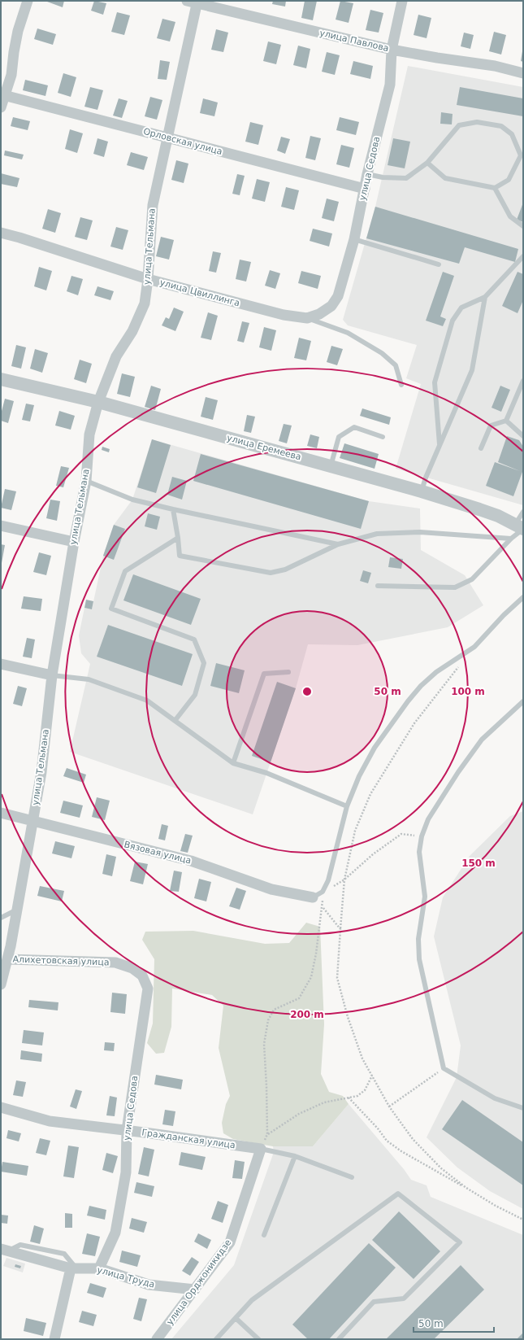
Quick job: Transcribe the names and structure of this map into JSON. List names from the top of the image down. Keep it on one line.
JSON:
{"streets":{"street":["улица Павлова","Орловская улица","улица Седова","улица Тельмана","улица Цвиллинга","улица Еремеева","Вязовая улица","Алихетовская улица","Гражданская улица","улица Труда","улица Орджоникидзе"]},"crossings":[["улица Павлова","улица Седова"],["улица Павлова","улица Тельмана"],["Орловская улица","улица Седова"],["Орловская улица","улица Тельмана"],["улица Седова","улица Цвиллинга"],["улица Седова","Алихетовская улица"],["улица Седова","Гражданская улица"],["улица Седова","улица Труда"],["улица Тельмана","улица Цвиллинга"],["улица Тельмана","улица Еремеева"],["улица Тельмана","Вязовая улица"],["улица Тельмана","Алихетовская улица"],["Гражданская улица","улица Орджоникидзе"],["улица Труда","улица Орджоникидзе"]],"scale_bar":"50 m","rings":["50 m","100 m","150 m","200 m"]}
